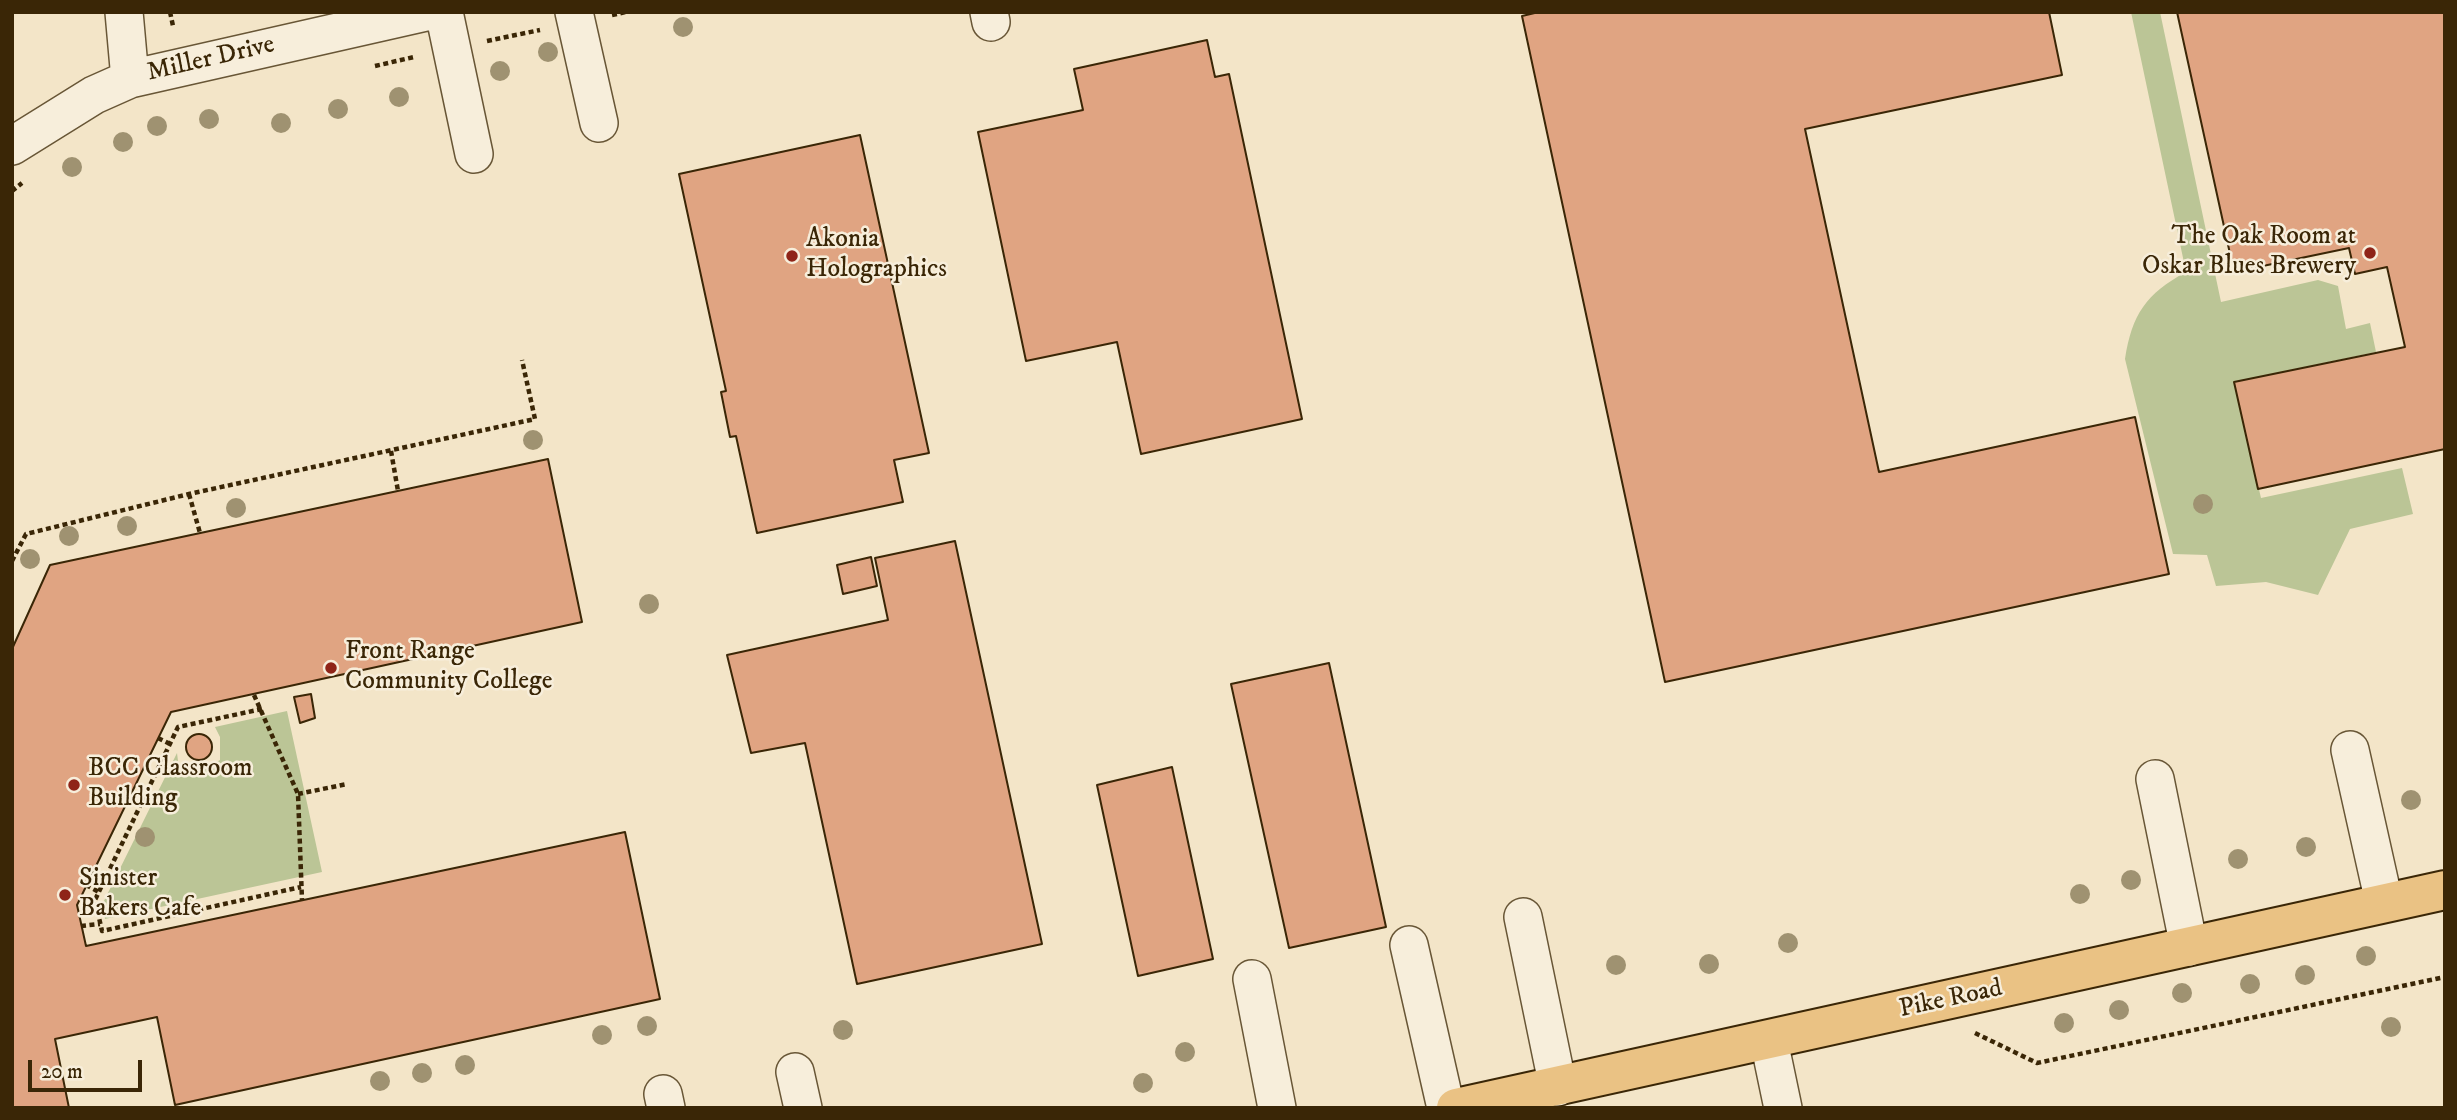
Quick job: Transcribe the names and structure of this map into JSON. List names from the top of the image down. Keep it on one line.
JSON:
{"streets":{"main road":["Pike Road"],"street":["Miller Drive"]},"places":["The Oak Room at Oskar Blues Brewery","Akonia Holographics","Front Range Community College","BCC Classroom Building","Sinister Bakers Cafe"],"scale_bar":"20 m"}
